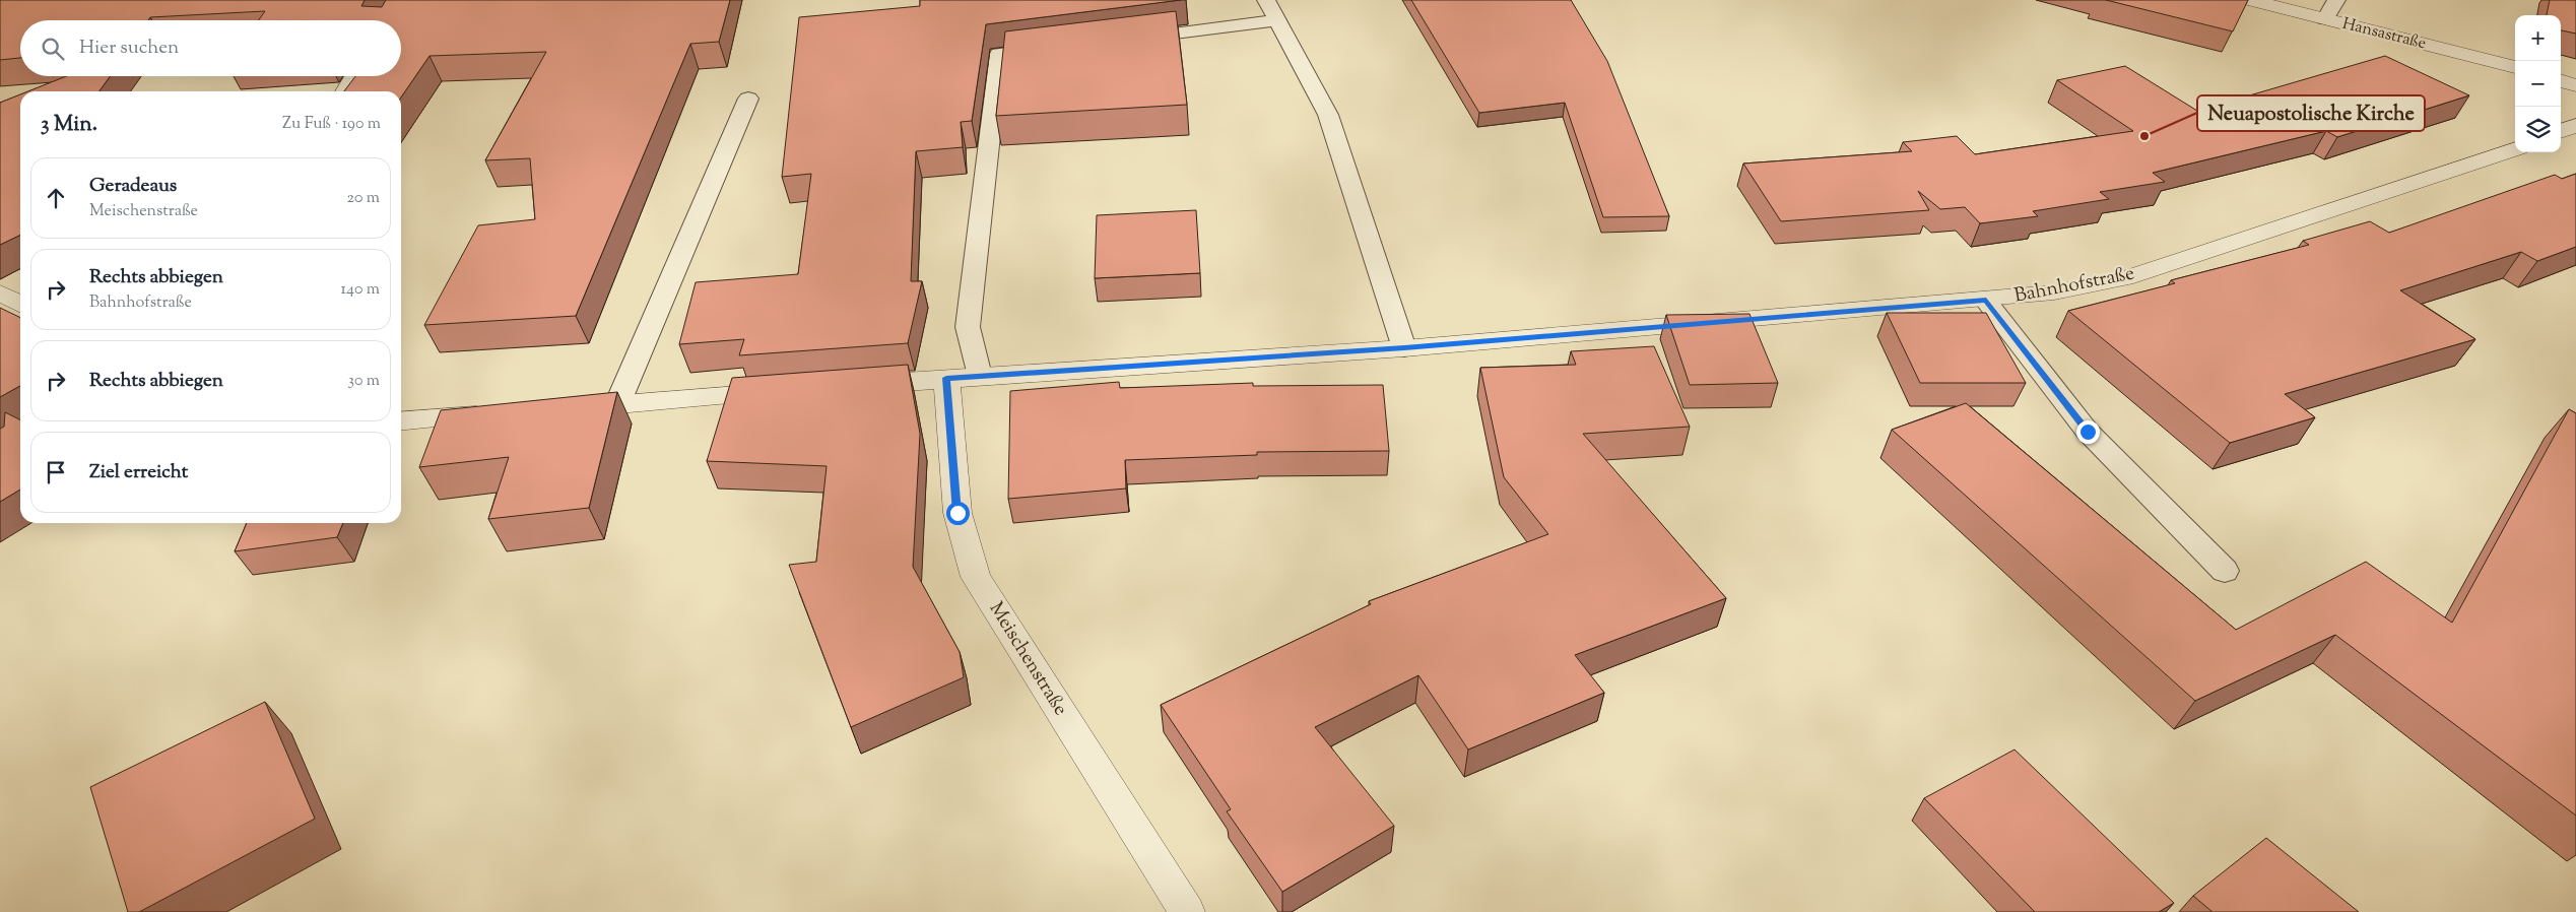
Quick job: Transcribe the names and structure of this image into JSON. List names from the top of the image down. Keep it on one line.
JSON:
{"streets":{"street":["Hansastraße","Bahnhofstraße","Meischenstraße"]},"crossings":[["Bahnhofstraße","Meischenstraße"]],"places":["Neuapostolische Kirche"],"page":{"map_buttons":["+","−"],"search":"Hier suchen","heading":["3 Min.","Zu Fuß · 190 m"],"list":[["Geradeaus","Meischenstraße","20 m"],["Rechts abbiegen","Bahnhofstraße","140 m"],["Rechts abbiegen","30 m"],"Ziel erreicht"]}}
